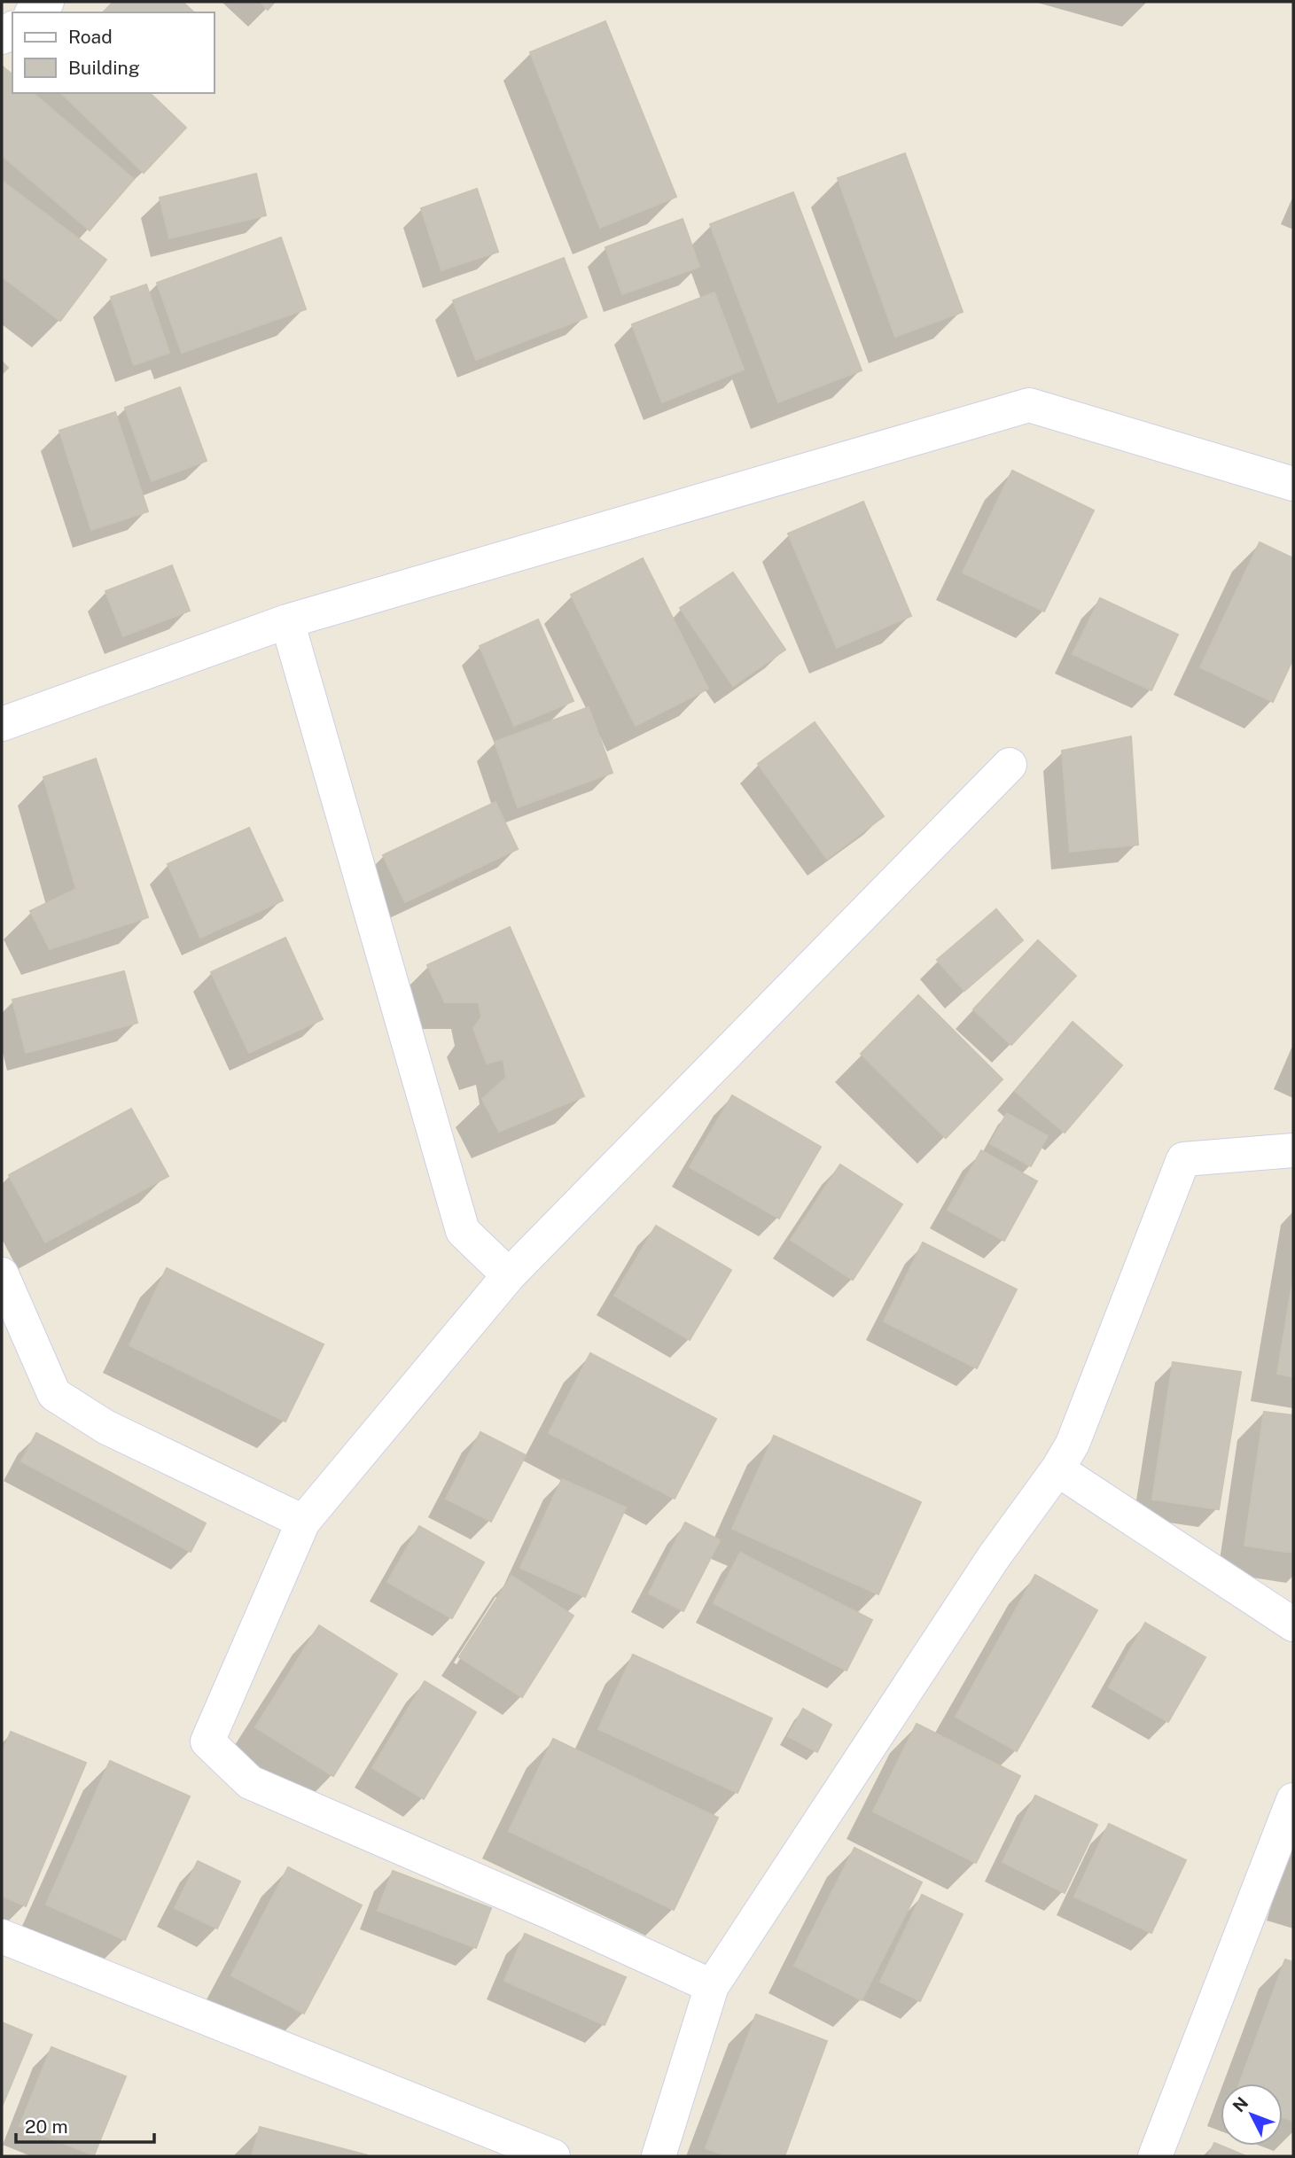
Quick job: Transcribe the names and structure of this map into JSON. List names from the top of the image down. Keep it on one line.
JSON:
{"legend":["Road","Building"],"scale_bar":"20 m","north":"top left"}
